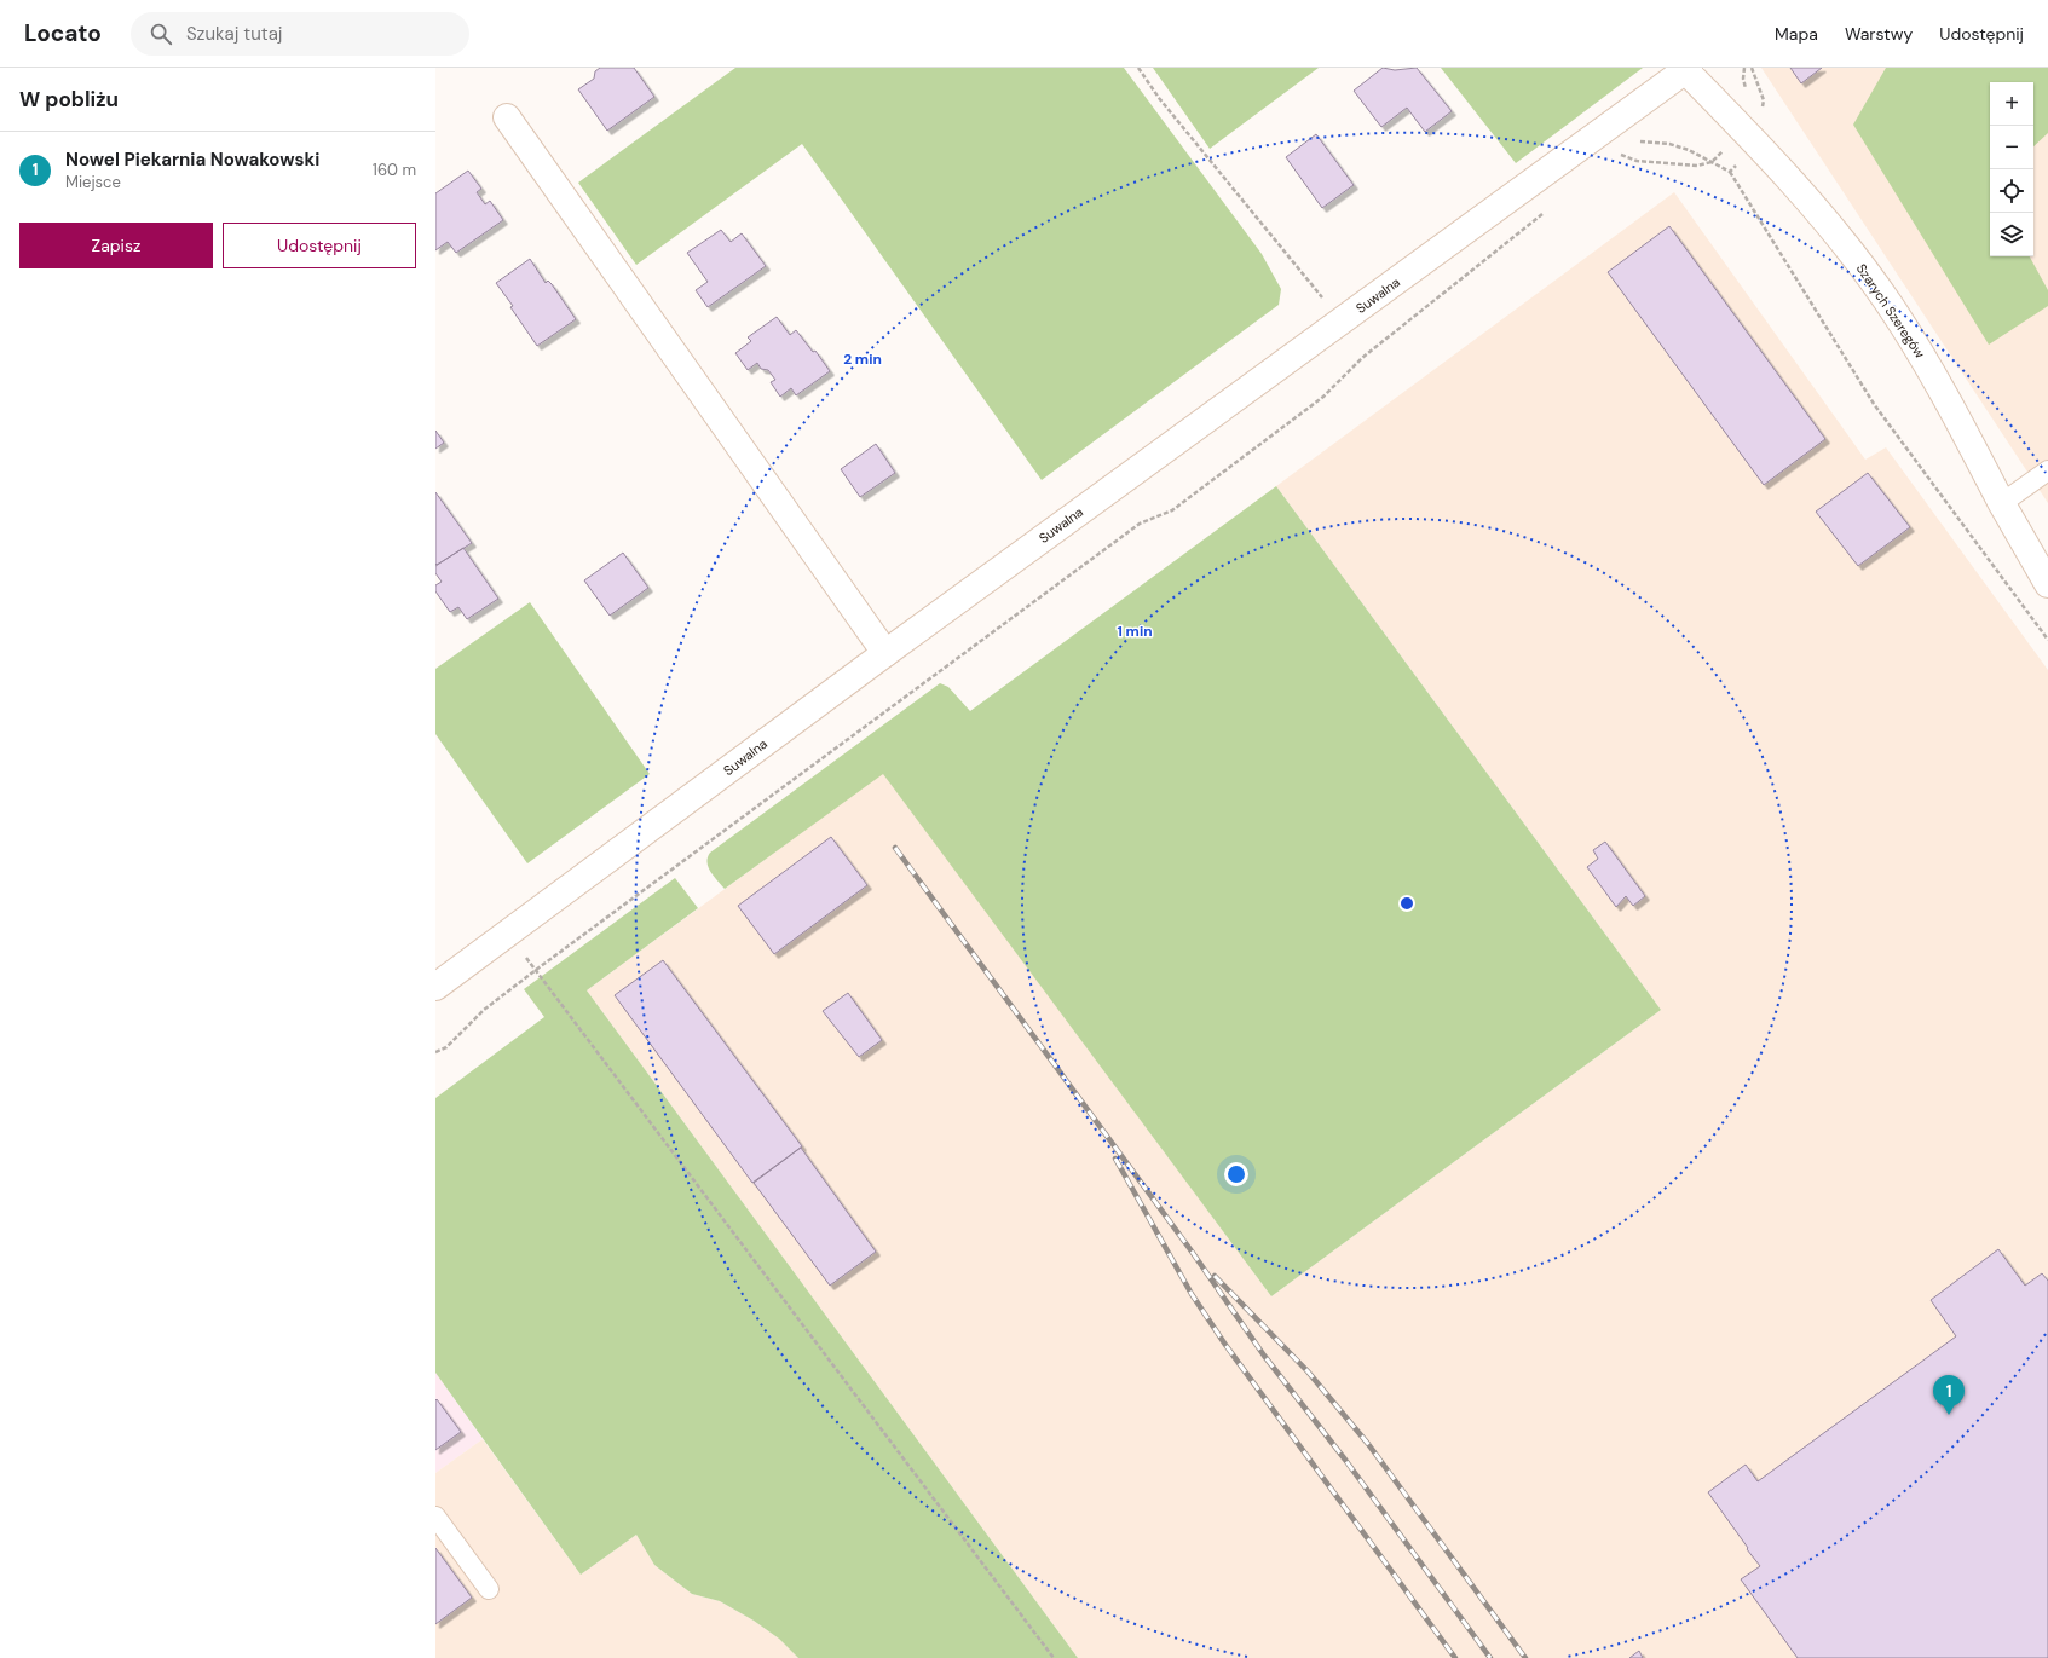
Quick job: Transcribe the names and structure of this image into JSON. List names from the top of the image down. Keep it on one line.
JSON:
{"streets":{"street":["Suwalna","Szarych Szeregów"]},"crossings":[["Suwalna","Szarych Szeregów"]],"page":{"header":"Locato","search":"Szukaj tutaj","nav":["Mapa","Warstwy","Udostępnij"],"heading":"W pobliżu","map_buttons":["+","−"],"list":[{"mark":"1","name":"Nowel Piekarnia Nowakowski","note":"Miejsce","value":"160 m"}],"buttons":["Zapisz","Udostępnij"],"pins":"1"},"rings":["2 min","1 min"]}
